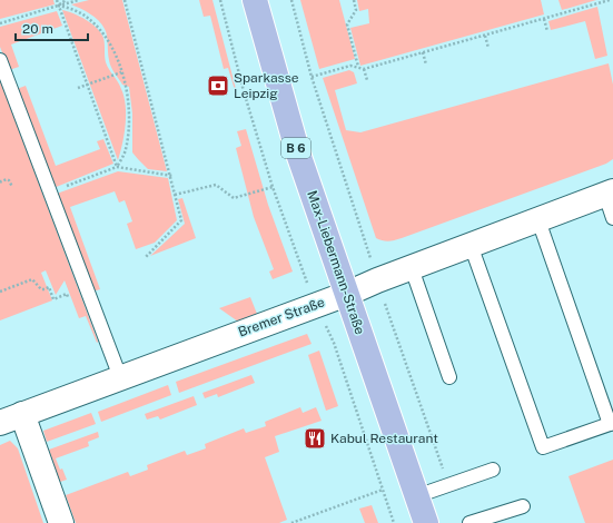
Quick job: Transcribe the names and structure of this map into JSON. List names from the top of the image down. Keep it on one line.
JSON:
{"streets":{"main road":["B 6","Max-Liebermann-Straße"],"street":["Bremer Straße"]},"crossings":[["Max-Liebermann-Straße","Bremer Straße"]],"places":{"bank":["Sparkasse Leipzig"],"restaurant":["Kabul Restaurant"]},"scale_bar":"20 m"}
